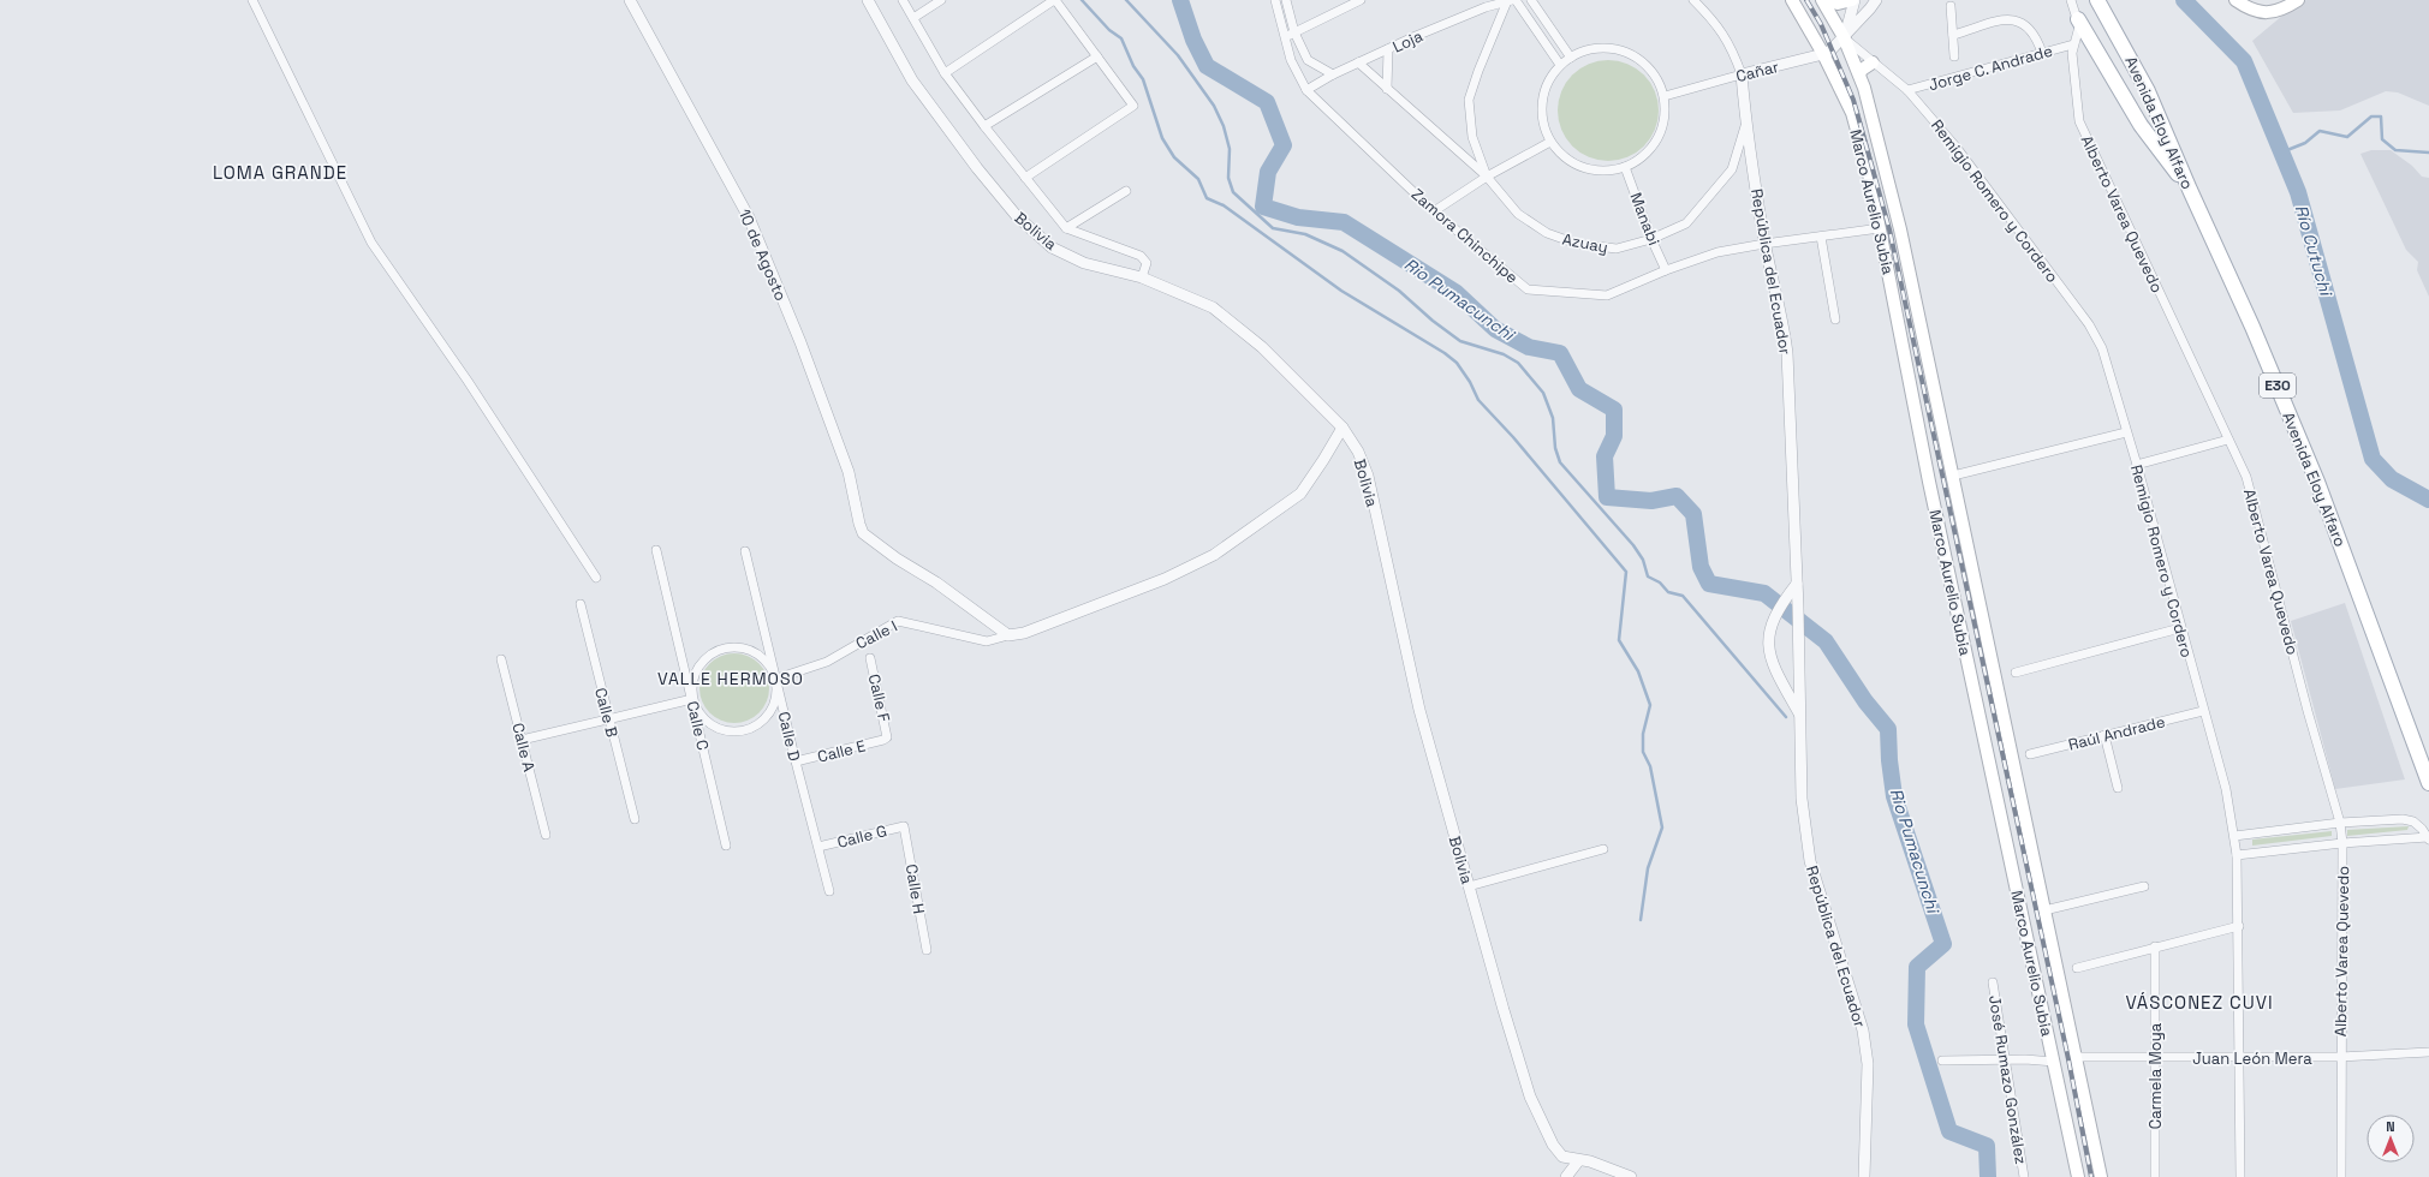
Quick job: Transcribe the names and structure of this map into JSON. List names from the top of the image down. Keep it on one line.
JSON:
{"streets":{"main road":["Avenida Eloy Alfaro","Marco Aurelio Subia","E30"],"street":["Loja","Jorge C. Andrade","Cañar","Remigio Romero y Cordero","Alberto Varea Quevedo","Manabi","Bolivia","Zamora Chinchipe","Azuay","10 de Agosto","República del Ecuador","Calle I","Calle F","Calle B","Calle C","Raúl Andrade","Calle D","Calle A","Calle E","Calle G","Calle H","Juan León Mera","Carmela Moya","José Rumazo González"]},"crossings":[["Loja","Zamora Chinchipe"],["Loja","Azuay"],["Jorge C. Andrade","Remigio Romero y Cordero"],["Jorge C. Andrade","Alberto Varea Quevedo"],["Cañar","Remigio Romero y Cordero"],["Cañar","Marco Aurelio Subia"],["Cañar","Manabi"],["Cañar","República del Ecuador"],["Remigio Romero y Cordero","Marco Aurelio Subia"],["Remigio Romero y Cordero","Raúl Andrade"],["Remigio Romero y Cordero","Juan León Mera"],["Marco Aurelio Subia","Zamora Chinchipe"],["Marco Aurelio Subia","Juan León Mera"],["Alberto Varea Quevedo","Juan León Mera"],["Manabi","Zamora Chinchipe"],["Manabi","Azuay"],["Zamora Chinchipe","República del Ecuador"],["Azuay","República del Ecuador"],["10 de Agosto","Calle I"],["Calle I","Calle C"],["Calle I","Calle D"],["Calle F","Calle E"],["Calle C","Calle D"],["Calle D","Calle E"],["Calle D","Calle G"],["Calle G","Calle H"],["Juan León Mera","Carmela Moya"]],"districts":["LOMA GRANDE","VALLE HERMOSO","VÁSCONEZ CUVI"],"water":["Río Cutuchi","Rio Pumacunchi"],"north":"top"}
